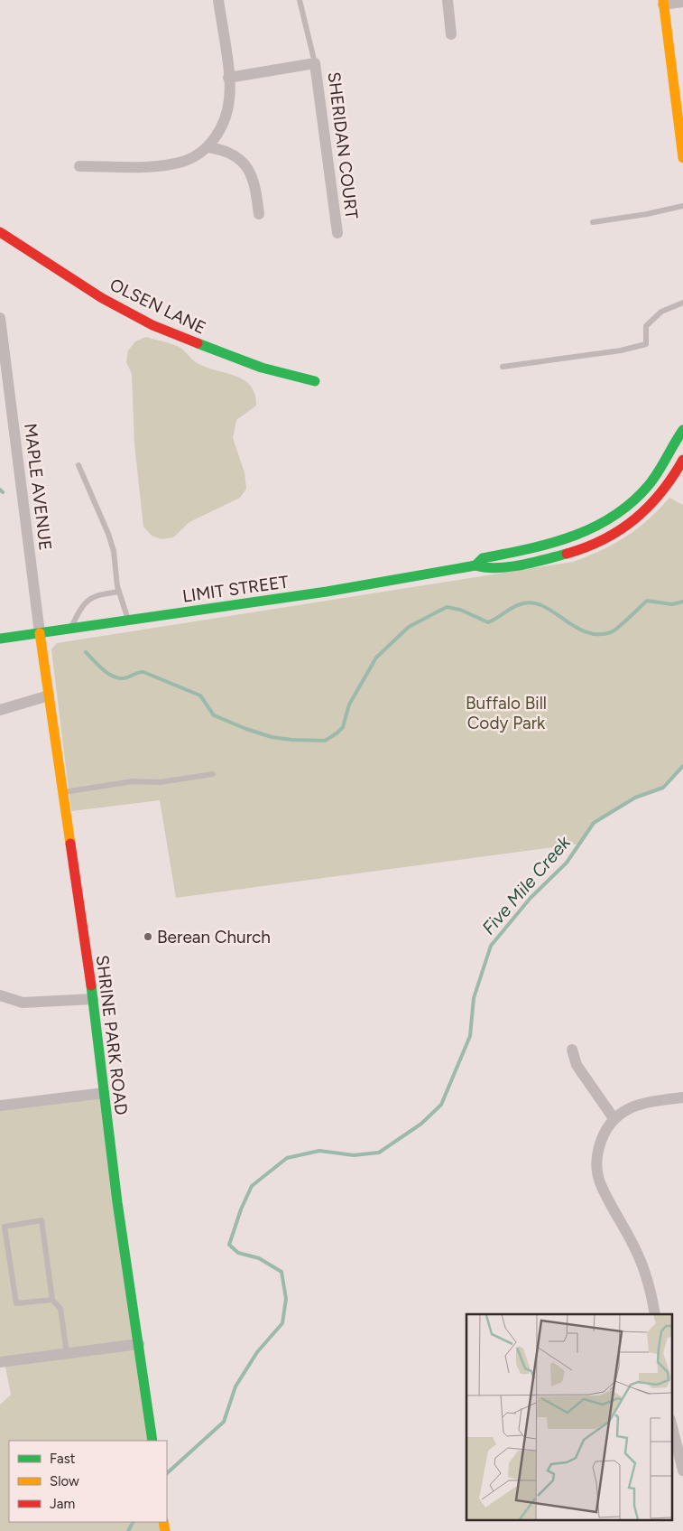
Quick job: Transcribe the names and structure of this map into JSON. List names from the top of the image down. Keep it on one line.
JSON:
{"streets":{"street":["SHERIDAN COURT","OLSEN LANE","MAPLE AVENUE","LIMIT STREET","SHRINE PARK ROAD"]},"crossings":[["MAPLE AVENUE","LIMIT STREET"],["MAPLE AVENUE","SHRINE PARK ROAD"],["LIMIT STREET","SHRINE PARK ROAD"]],"water":["Five Mile Creek"],"parks":["Buffalo Bill Cody Park"],"places":["Berean Church"],"legend":["Fast","Slow","Jam"]}
